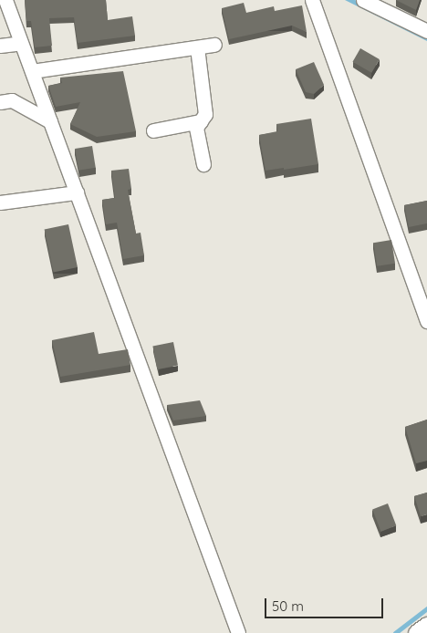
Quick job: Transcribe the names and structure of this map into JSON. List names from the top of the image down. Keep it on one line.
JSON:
{"scale_bar":"50 m"}
